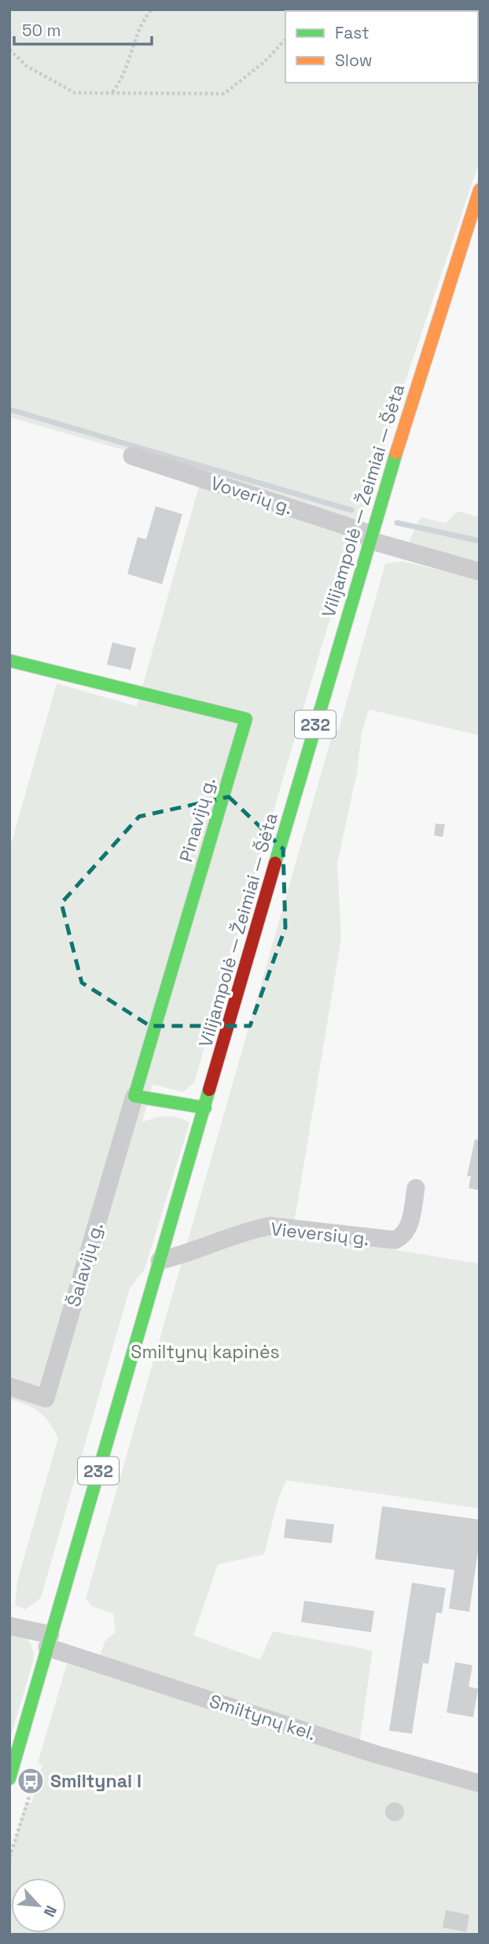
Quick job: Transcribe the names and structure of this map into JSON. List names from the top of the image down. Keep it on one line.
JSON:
{"streets":{"main road":["Vilijampolė — Žeimiai — Šėta","232","Pinavijų g."],"street":["Voverių g.","Vieversių g.","Šalavijų g.","Smiltynų kel."]},"crossings":[["Voverių g.","Vilijampolė — Žeimiai — Šėta"],["Vilijampolė — Žeimiai — Šėta","Vieversių g."],["Vilijampolė — Žeimiai — Šėta","Smiltynų kel."],["Pinavijų g.","Šalavijų g."]],"parks":["Smiltynų kapinės"],"places":{"bus stop":["Smiltynai I"]},"legend":["Fast","Slow"],"scale_bar":"50 m","north":"bottom right"}
